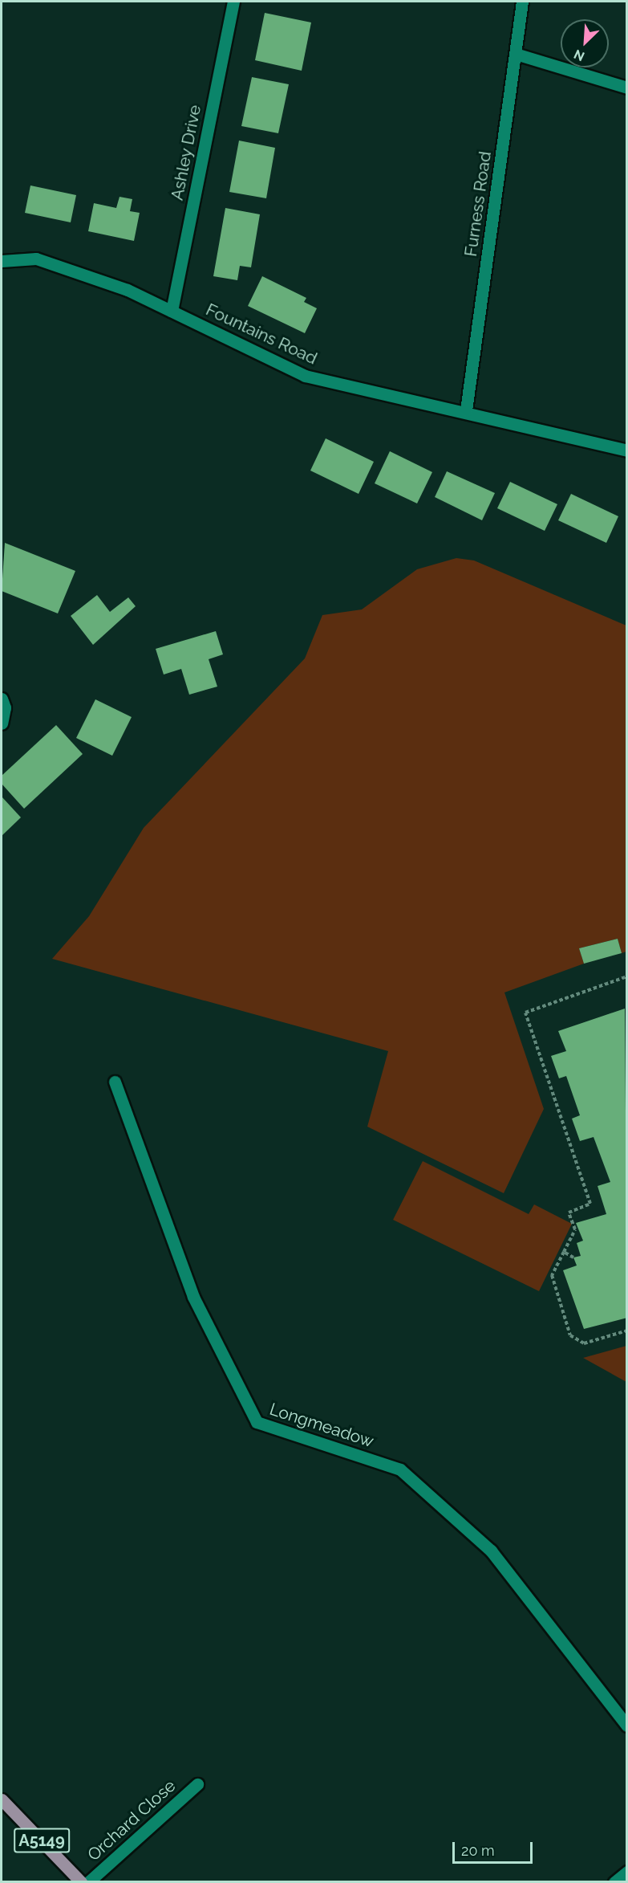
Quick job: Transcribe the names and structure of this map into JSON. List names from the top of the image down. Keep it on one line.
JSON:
{"streets":{"main road":["A5149"],"street":["Ashley Drive","Furness Road","Fountains Road","Longmeadow","Orchard Close"]},"crossings":[["Ashley Drive","Fountains Road"],["Furness Road","Fountains Road"]],"scale_bar":"20 m","north":"bottom left"}
